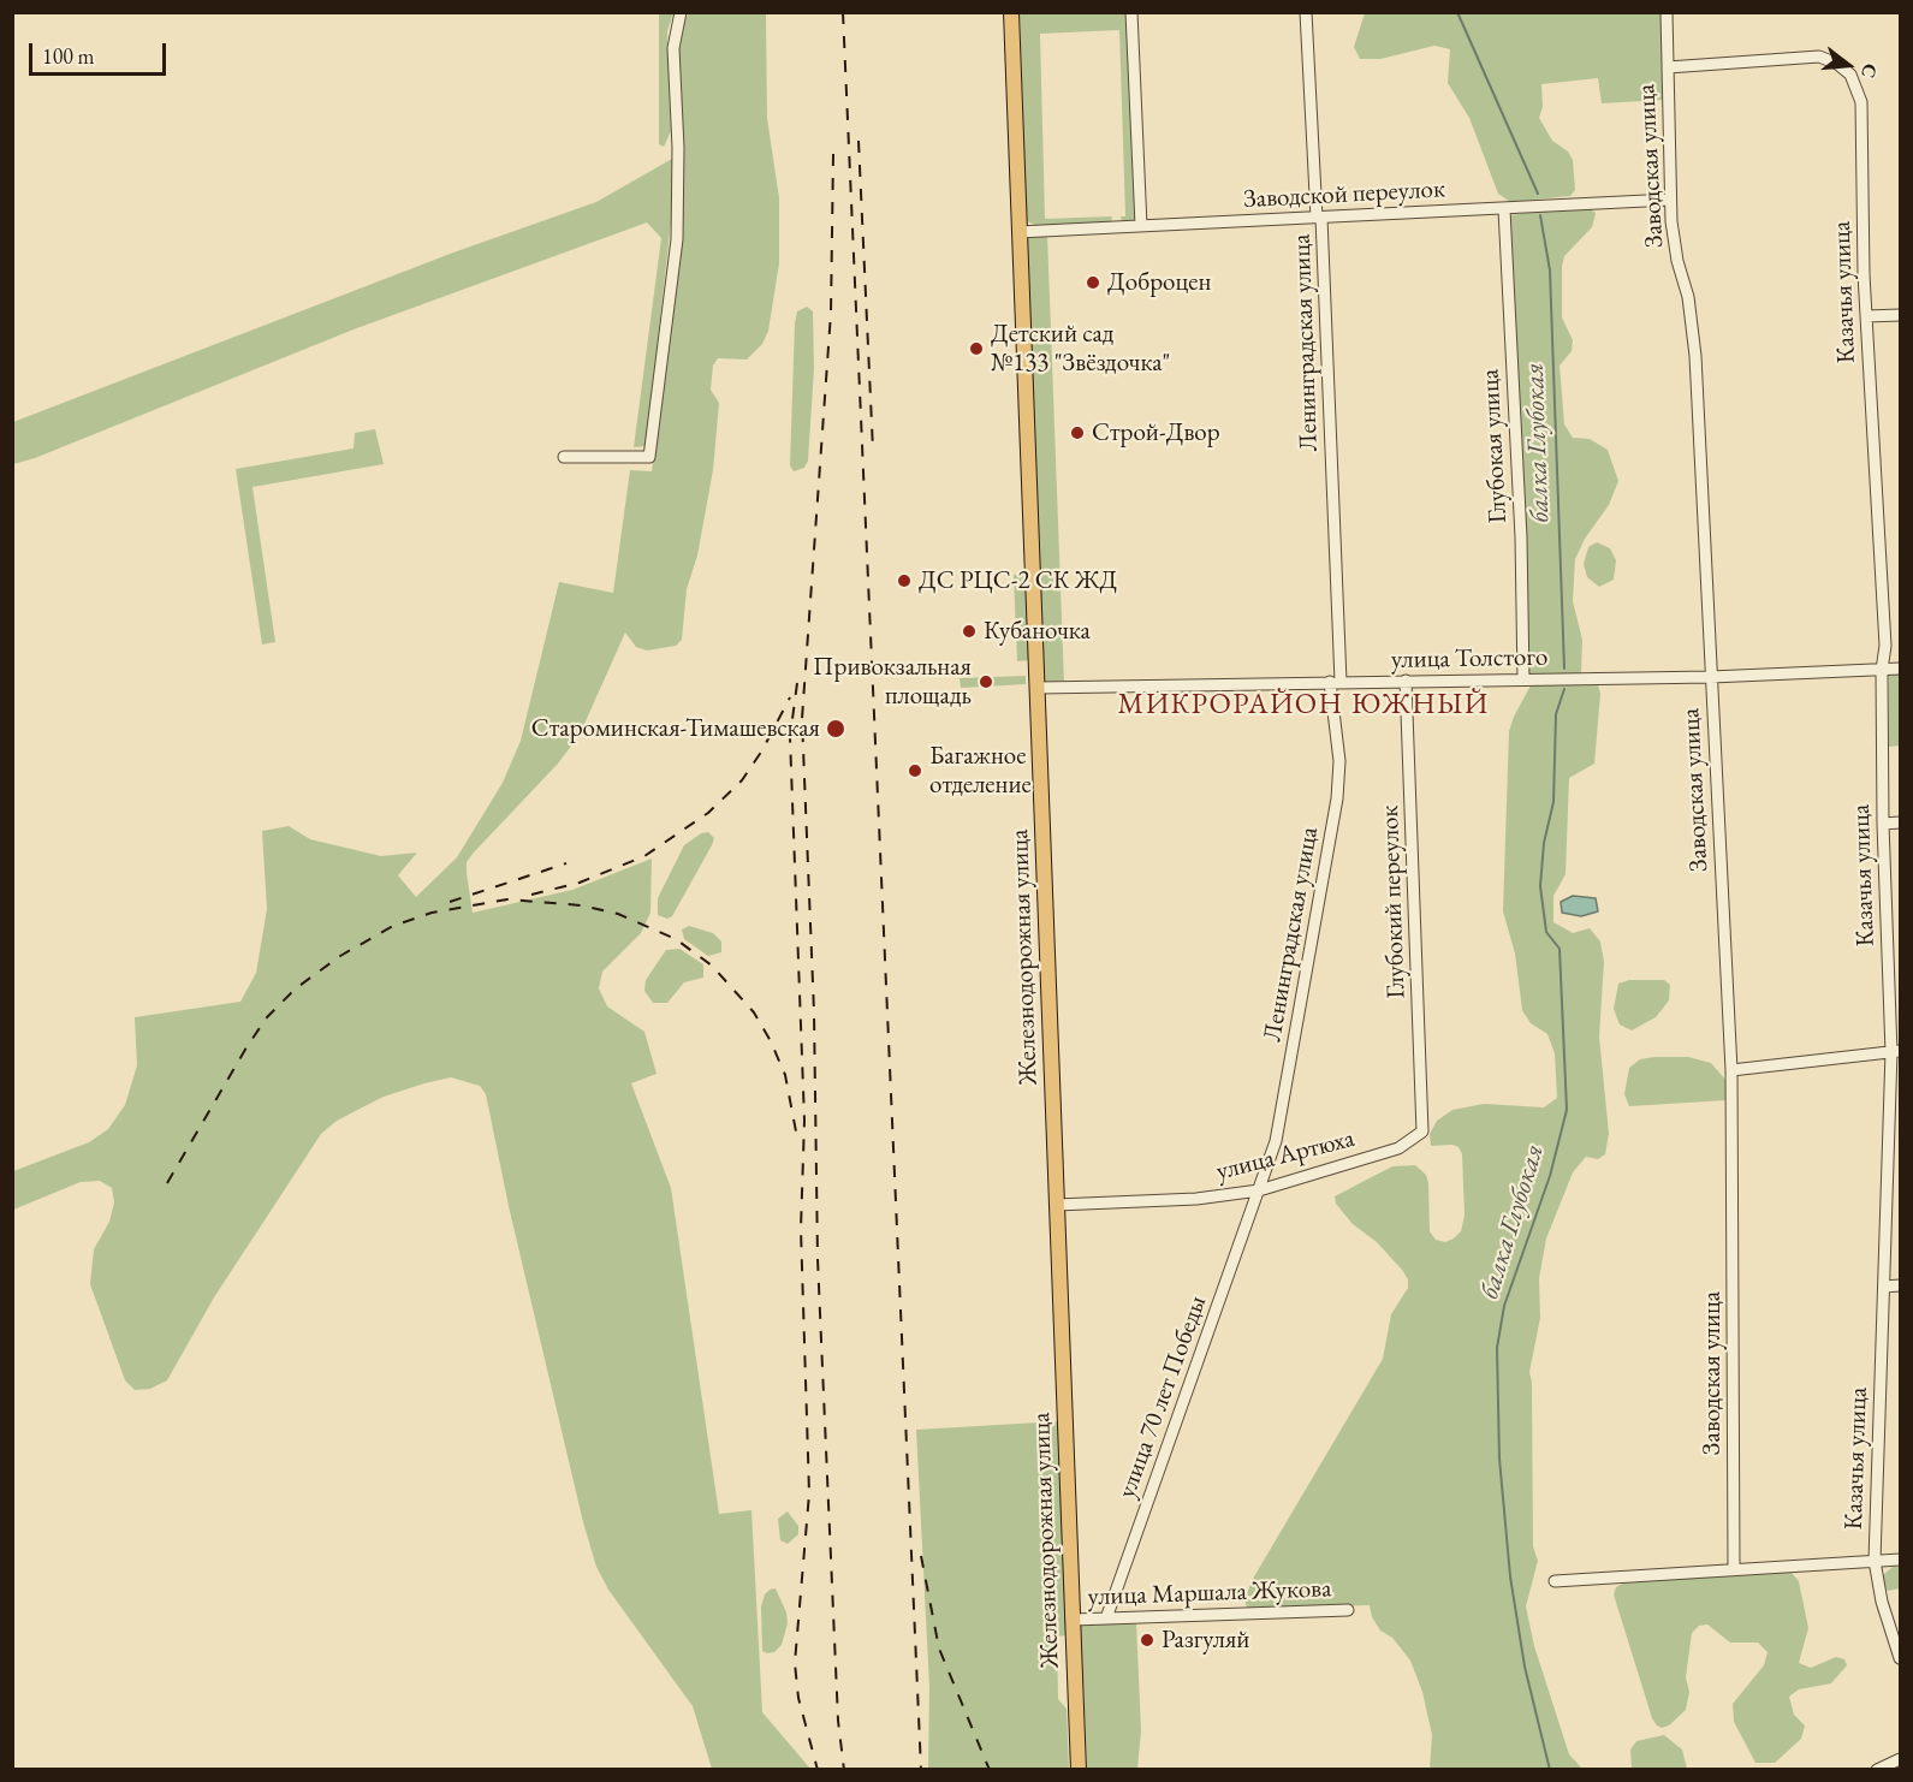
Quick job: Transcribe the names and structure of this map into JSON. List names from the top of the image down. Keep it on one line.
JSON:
{"streets":{"main road":["Железнодорожная улица"],"street":["Заводская улица","Заводской переулок","Казачья улица","Ленинградская улица","Глубокая улица","улица Толстого","Глубокий переулок","улица Артюха","улица 70 лет Победы","улица Маршала Жукова"]},"crossings":[["Заводская улица","Заводской переулок"],["Заводская улица","Казачья улица"],["Заводская улица","улица Толстого"],["Заводской переулок","Ленинградская улица"],["Заводской переулок","Глубокая улица"],["Заводской переулок","Железнодорожная улица"],["Казачья улица","улица Толстого"],["Ленинградская улица","улица Толстого"],["Ленинградская улица","улица Артюха"],["Ленинградская улица","улица 70 лет Победы"],["Глубокая улица","улица Толстого"],["улица Толстого","Глубокий переулок"],["улица Толстого","Железнодорожная улица"],["Глубокий переулок","улица Артюха"],["Железнодорожная улица","улица Артюха"],["Железнодорожная улица","улица Маршала Жукова"],["улица Артюха","улица 70 лет Победы"],["улица 70 лет Победы","улица Маршала Жукова"]],"districts":["МИКРОРАЙОН ЮЖНЫЙ"],"water":["балка Глубокая"],"places":["Доброцен","Детский сад №133 \"Звёздочка\"","Строй-Двор","ДС РЦС-2 СК ЖД","Кубаночка","Привокзальная площадь","Староминская-Тимашевская","Багажное отделение","Разгуляй"],"scale_bar":"100 m","north":"right"}
